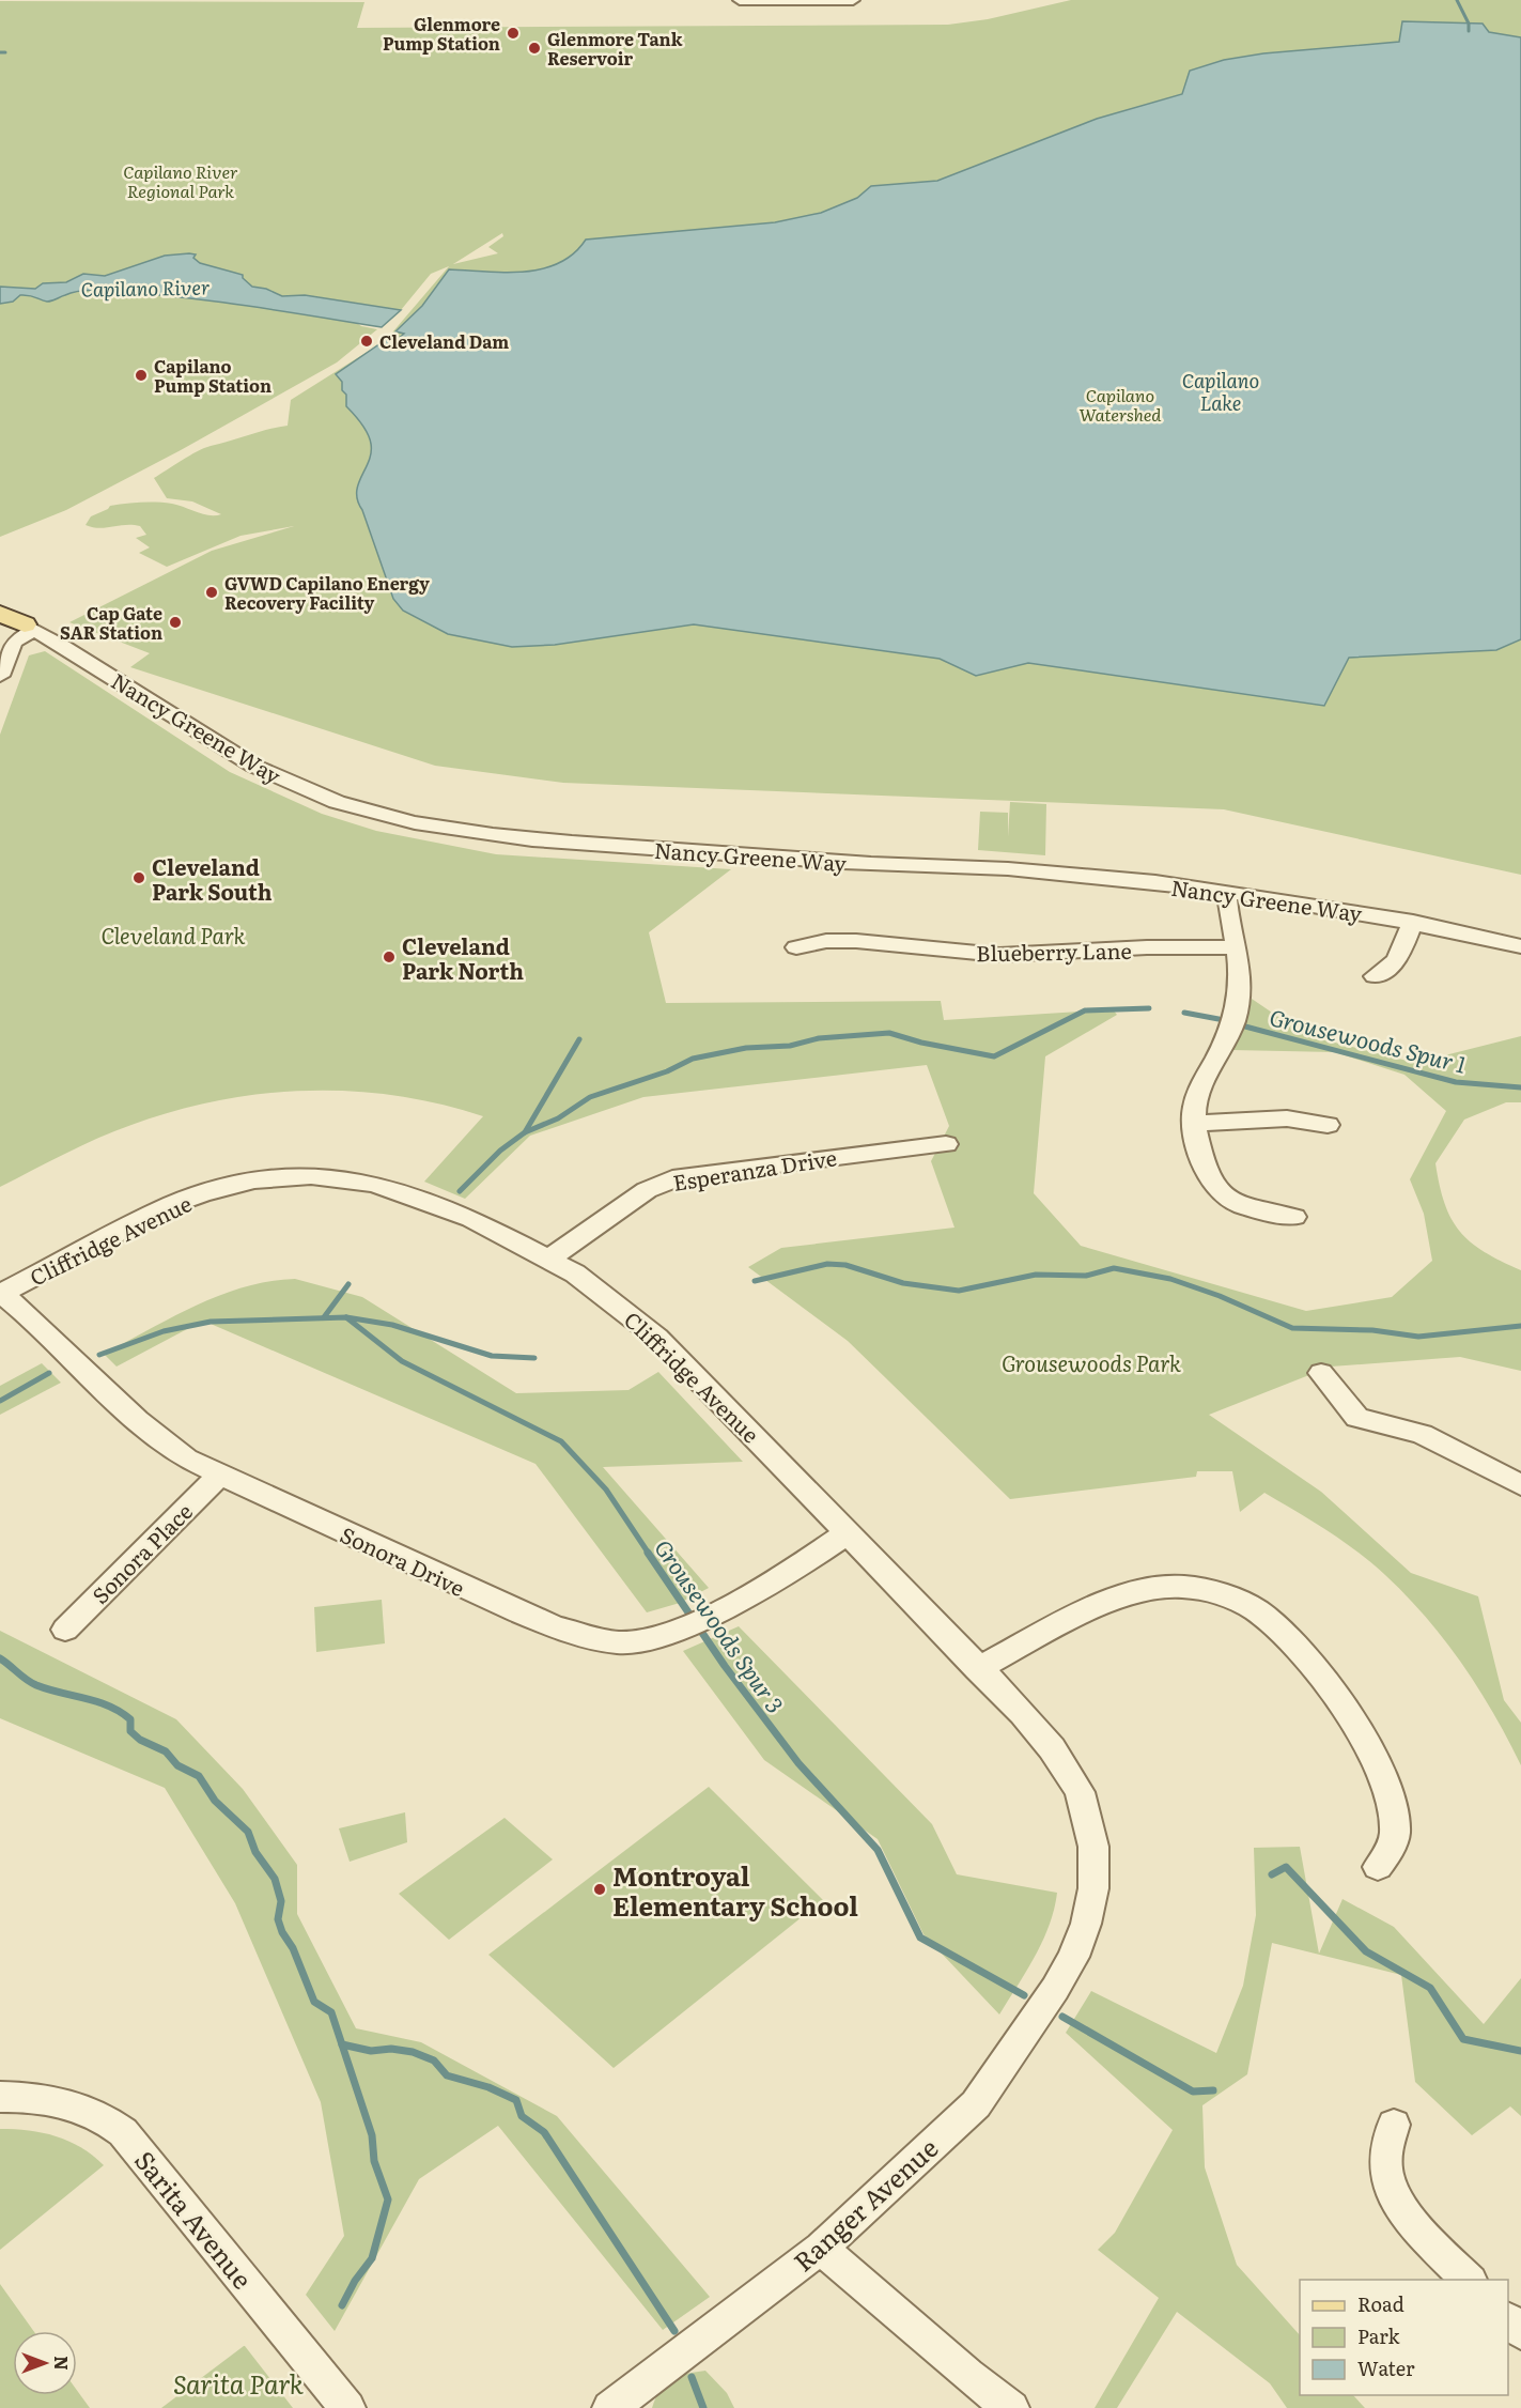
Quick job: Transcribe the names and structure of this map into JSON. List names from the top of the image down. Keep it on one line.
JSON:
{"streets":{"street":["Nancy Greene Way","Blueberry Lane","Esperanza Drive","Cliffridge Avenue","Sonora Place","Sonora Drive","Ranger Avenue","Sarita Avenue"]},"crossings":[["Esperanza Drive","Cliffridge Avenue"],["Cliffridge Avenue","Sonora Drive"],["Cliffridge Avenue","Ranger Avenue"],["Sonora Place","Sonora Drive"]],"water":["Capilano River","Capilano Lake","Grousewoods Spur 1","Grousewoods Spur 3"],"parks":["Capilano River Regional Park","Capilano Watershed","Cleveland Park","Grousewoods Park","Sarita Park"],"places":["Glenmore Pump Station","Glenmore Tank Reservoir","Cleveland Dam","Capilano Pump Station","GVWD Capilano Energy Recovery Facility","Cap Gate SAR Station","Cleveland Park South","Cleveland Park North","Montroyal Elementary School"],"legend":["Road","Park","Water"],"north":"right"}
